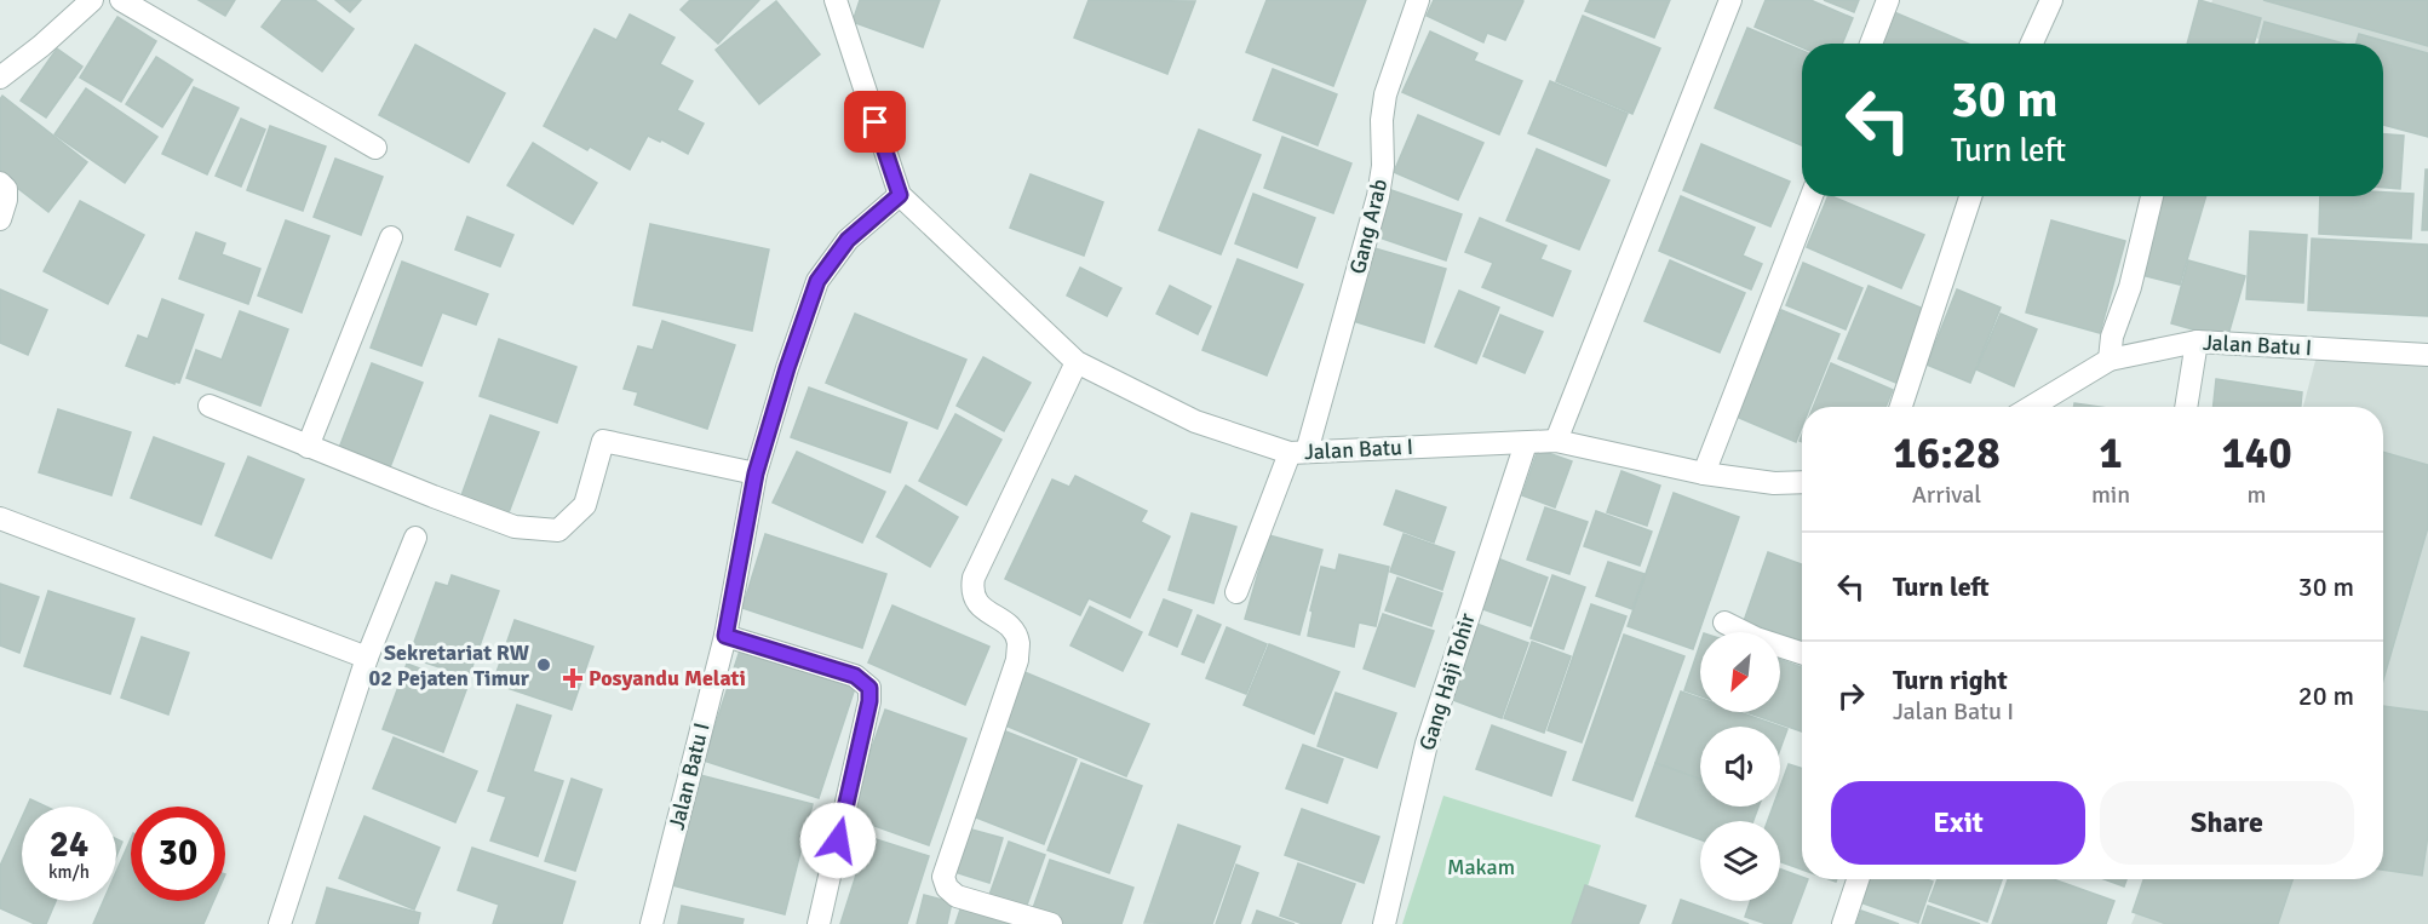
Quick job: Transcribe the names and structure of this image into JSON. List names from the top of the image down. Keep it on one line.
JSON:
{"streets":{"street":["Gang Arab","Jalan Batu I","Gang Haji Tohir"]},"crossings":[["Gang Arab","Jalan Batu I"],["Jalan Batu I","Gang Haji Tohir"]],"parks":["Makam"],"places":{"other":["Sekretariat RW 02 Pejaten Timur"],"health":["Posyandu Melati"]},"north":"bottom left","page":{"turn":["30 m","Turn left"],"eta":["16:28","Arrival","1","min","140","m"],"list":[{"name":"Turn left","value":"30 m"},{"name":"Turn right","note":"Jalan Batu I","value":"20 m"}],"buttons":["Exit","Share"],"speed":"24 km/h","limit":"30"}}
